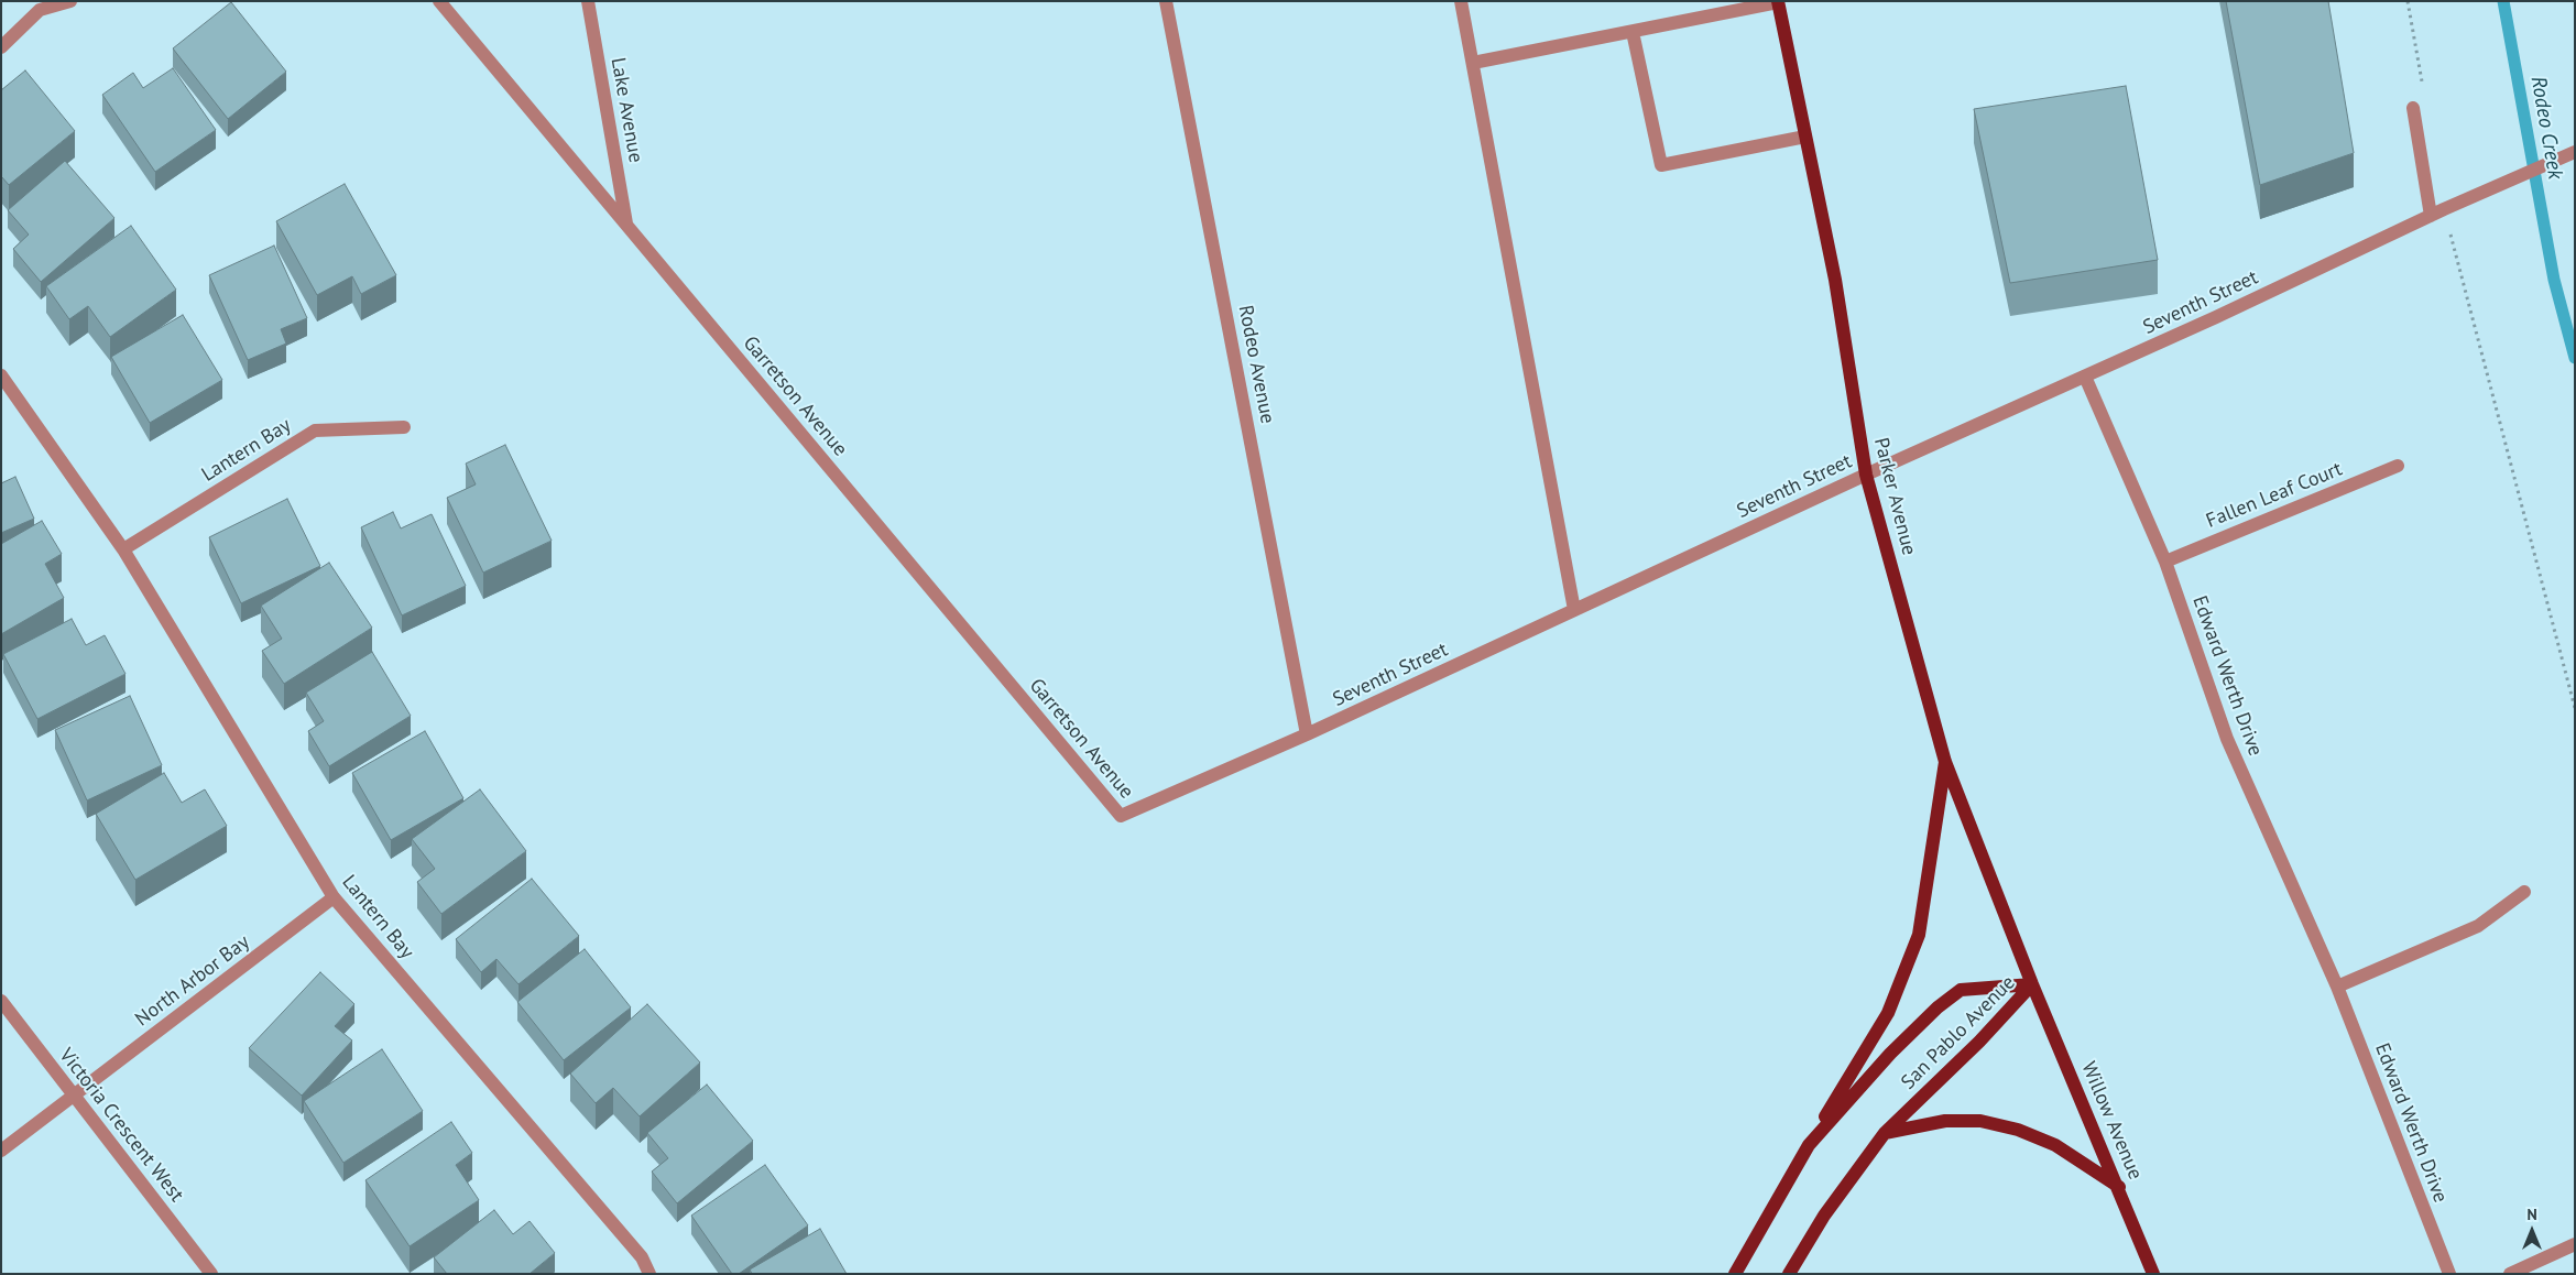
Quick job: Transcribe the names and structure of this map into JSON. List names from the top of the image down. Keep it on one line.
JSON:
{"streets":{"main road":["Parker Avenue","San Pablo Avenue","Willow Avenue"],"street":["Lake Avenue","Seventh Street","Rodeo Avenue","Garretson Avenue","Lantern Bay","Fallen Leaf Court","Edward Werth Drive","North Arbor Bay","Victoria Crescent West"]},"crossings":[["Lake Avenue","Garretson Avenue"],["Seventh Street","Rodeo Avenue"],["Seventh Street","Garretson Avenue"],["Seventh Street","Parker Avenue"],["Seventh Street","Edward Werth Drive"],["Lantern Bay","North Arbor Bay"],["Fallen Leaf Court","Edward Werth Drive"],["Parker Avenue","San Pablo Avenue"],["Parker Avenue","Willow Avenue"],["North Arbor Bay","Victoria Crescent West"],["San Pablo Avenue","Willow Avenue"]],"water":["Rodeo Creek"],"north":"top"}
